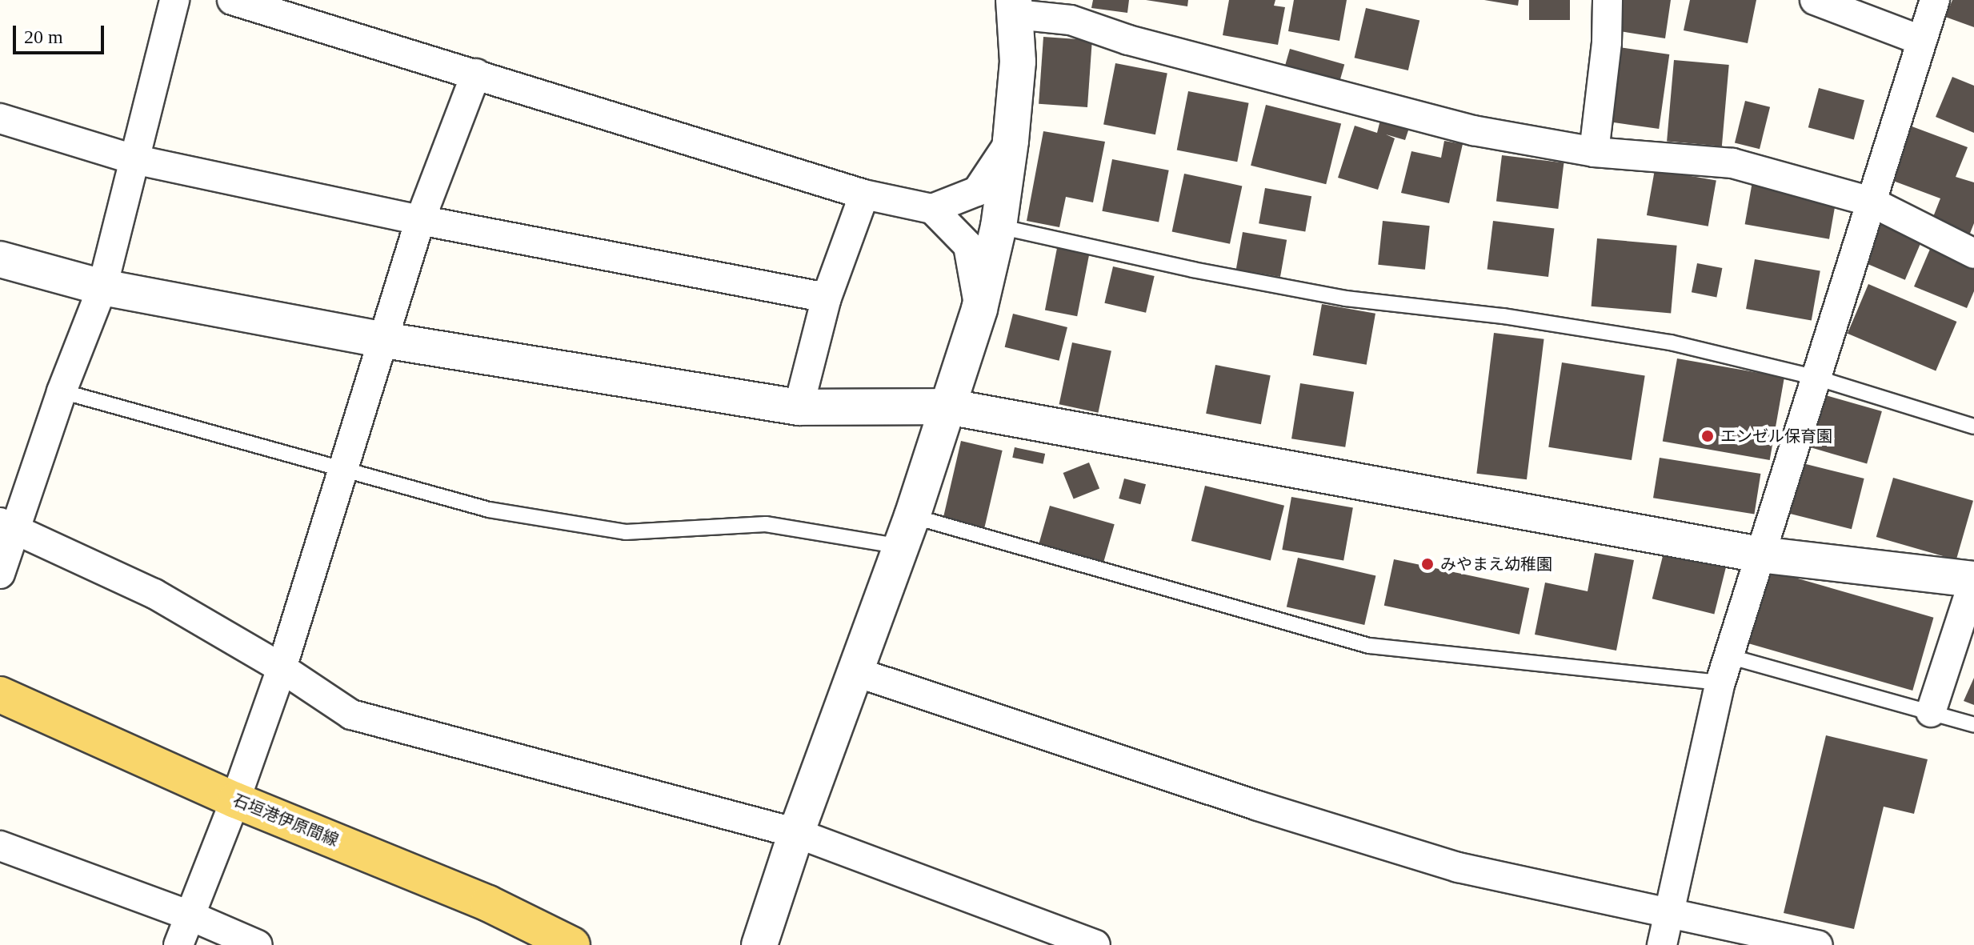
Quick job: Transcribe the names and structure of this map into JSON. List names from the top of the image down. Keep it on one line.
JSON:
{"streets":{"main road":["石垣港伊原間線"]},"places":["エンゼル保育園","みやまえ幼稚園"],"scale_bar":"20 m"}
